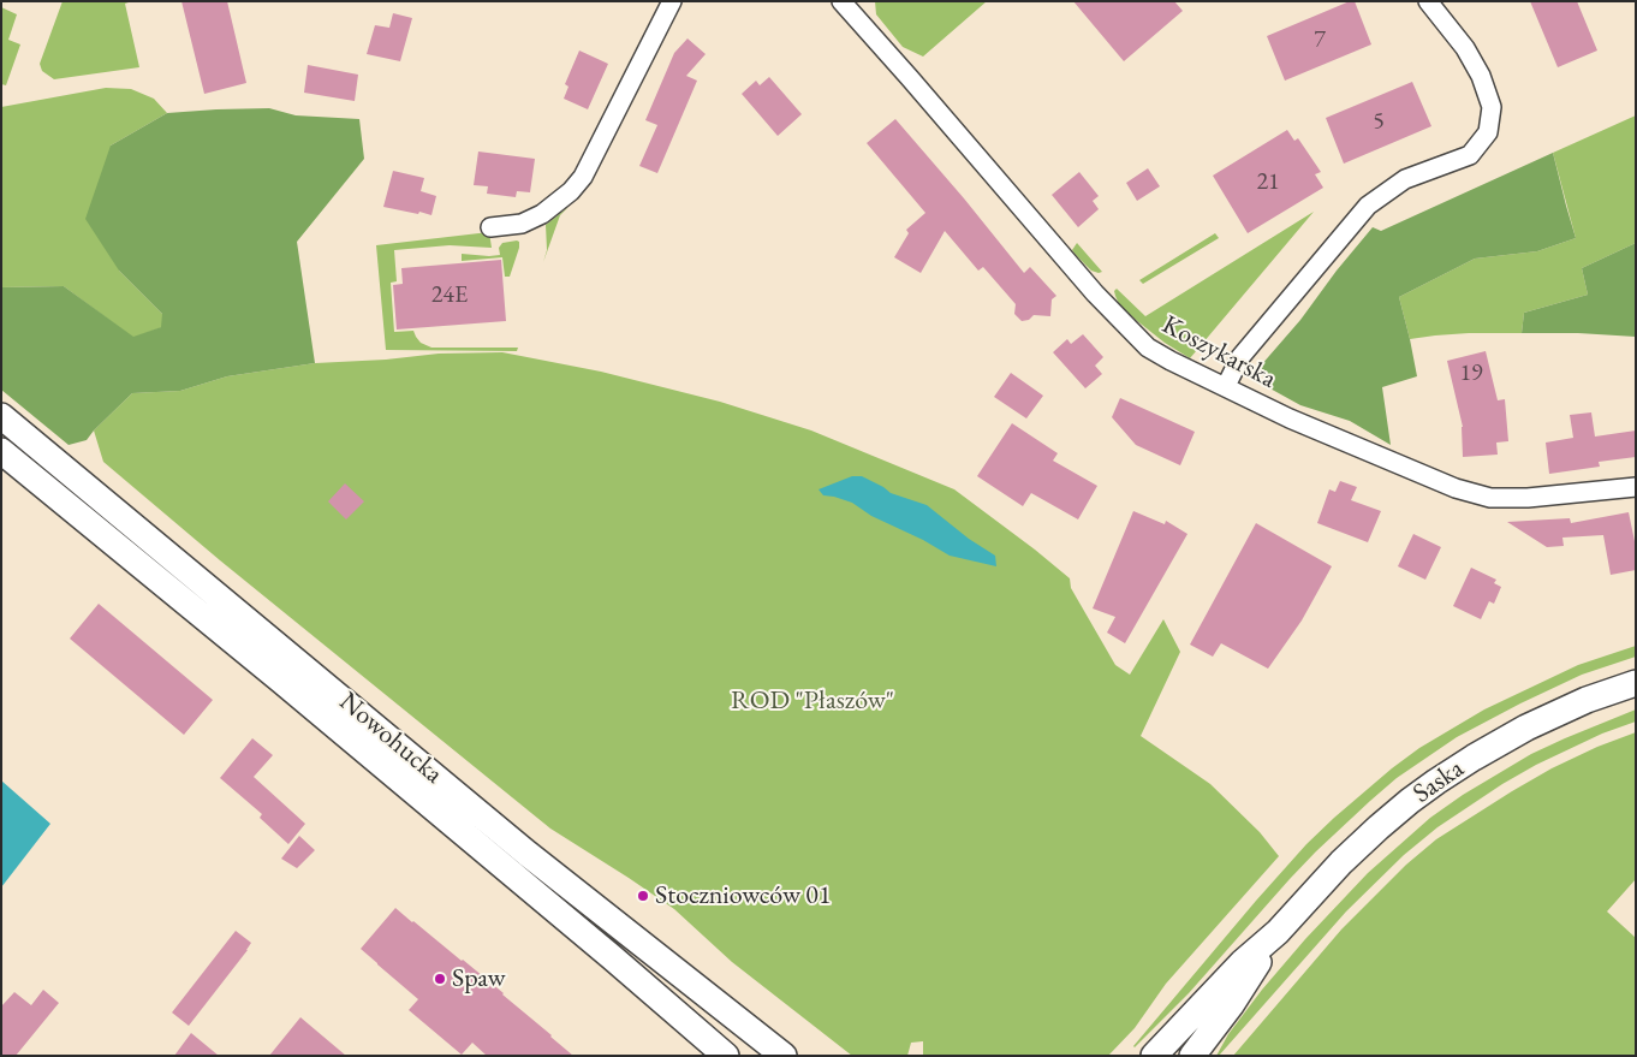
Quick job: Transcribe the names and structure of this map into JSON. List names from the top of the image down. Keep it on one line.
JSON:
{"streets":{"main road":["Nowohucka","Saska"],"street":["Koszykarska"]},"parks":["ROD \"Płaszów\""],"places":["Stoczniowców 01","Spaw"],"house_numbers":["7","5","21","24E","19"]}
